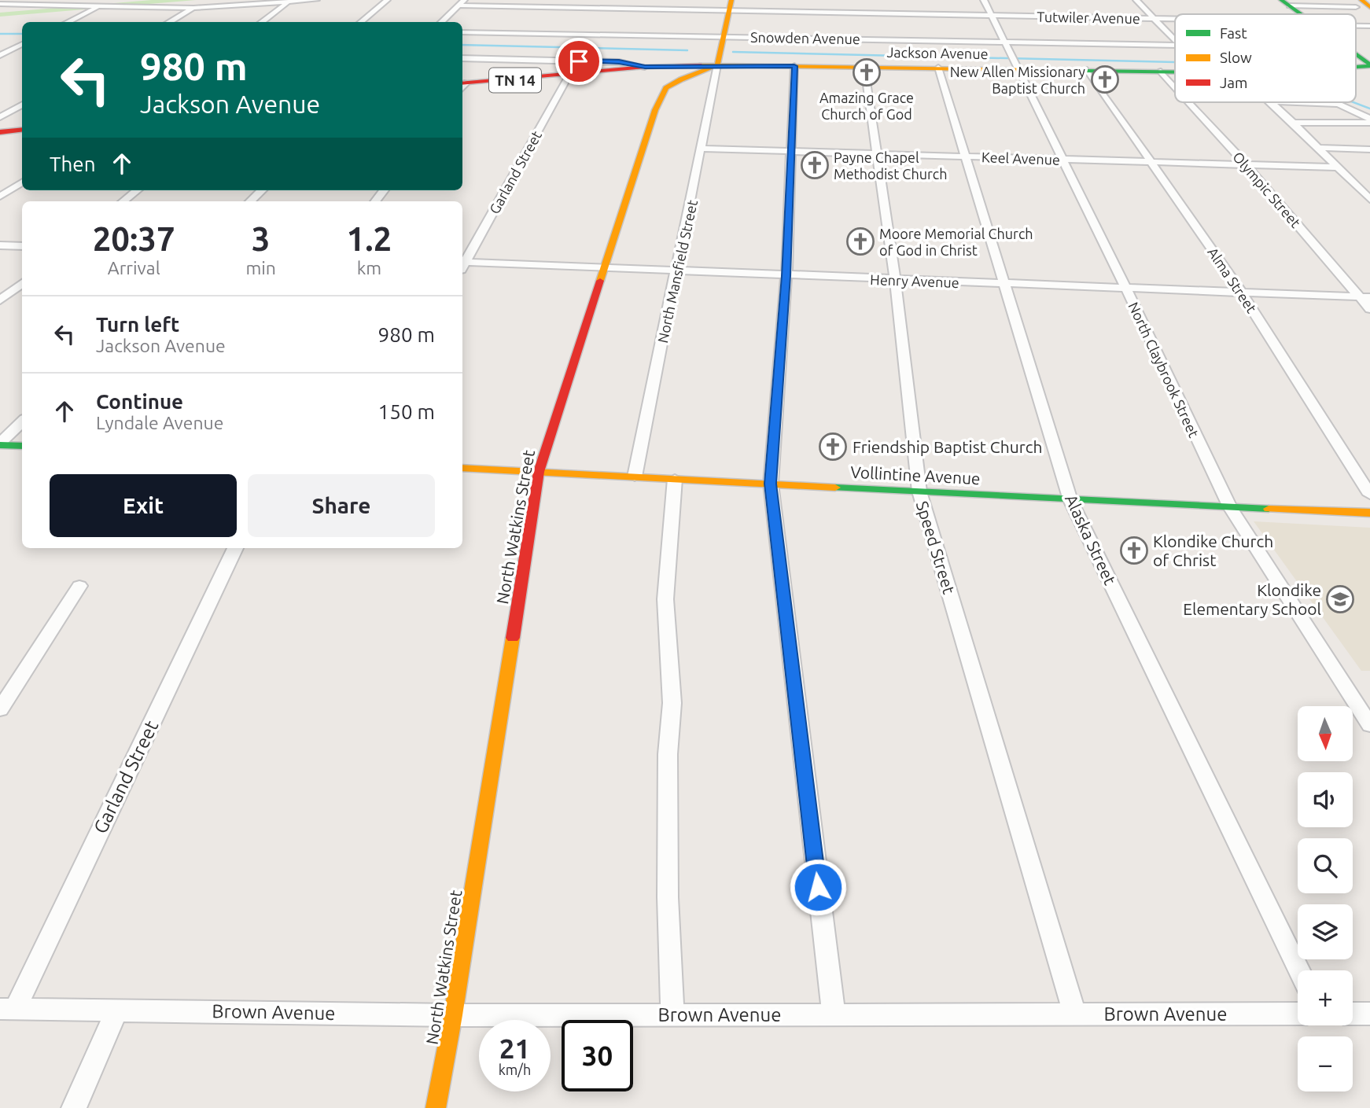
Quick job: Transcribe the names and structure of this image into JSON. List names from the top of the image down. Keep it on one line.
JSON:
{"streets":{"main road":["Jackson Avenue","TN 14","Vollintine Avenue","North Watkins Street"],"street":["Tutwiler Avenue","Snowden Avenue","Keel Avenue","Garland Street","Olympic Street","North Mansfield Street","Alma Street","Henry Avenue","North Claybrook Street","Alaska Street","Speed Street","Brown Avenue"]},"crossings":[["Tutwiler Avenue","North Claybrook Street"],["Snowden Avenue","North Claybrook Street"],["Jackson Avenue","Garland Street"],["Jackson Avenue","Olympic Street"],["Jackson Avenue","North Mansfield Street"],["Jackson Avenue","Alma Street"],["Jackson Avenue","North Claybrook Street"],["Jackson Avenue","North Watkins Street"],["Jackson Avenue","Alaska Street"],["Jackson Avenue","Speed Street"],["Keel Avenue","Olympic Street"],["Keel Avenue","North Mansfield Street"],["Keel Avenue","Alma Street"],["Keel Avenue","North Claybrook Street"],["Keel Avenue","Alaska Street"],["Keel Avenue","Speed Street"],["Garland Street","Henry Avenue"],["Garland Street","Brown Avenue"],["Olympic Street","Henry Avenue"],["North Mansfield Street","Henry Avenue"],["North Mansfield Street","Vollintine Avenue"],["North Mansfield Street","North Watkins Street"],["Alma Street","Henry Avenue"],["Henry Avenue","North Claybrook Street"],["Henry Avenue","North Watkins Street"],["Henry Avenue","Alaska Street"],["Henry Avenue","Speed Street"],["North Claybrook Street","Vollintine Avenue"],["Vollintine Avenue","North Watkins Street"],["Vollintine Avenue","Alaska Street"],["Vollintine Avenue","Speed Street"],["North Watkins Street","Brown Avenue"],["Speed Street","Brown Avenue"]],"places":{"church":["Amazing Grace Church of God","New Allen Missionary Baptist Church","Payne Chapel Methodist Church","Moore Memorial Church of God in Christ","Friendship Baptist Church","Klondike Church of Christ"],"school or university":["Klondike Elementary School"]},"legend":["Fast","Slow","Jam"],"north":"bottom","page":{"turn":["980 m","Jackson Avenue"],"then":"Then","eta":["20:37","Arrival","3","min","1.2","km"],"list":[{"name":"Turn left","note":"Jackson Avenue","value":"980 m"},{"name":"Continue","note":"Lyndale Avenue","value":"150 m"}],"buttons":["Exit","Share"],"map_buttons":["+","−"],"speed":"21 km/h","limit":"30"}}
